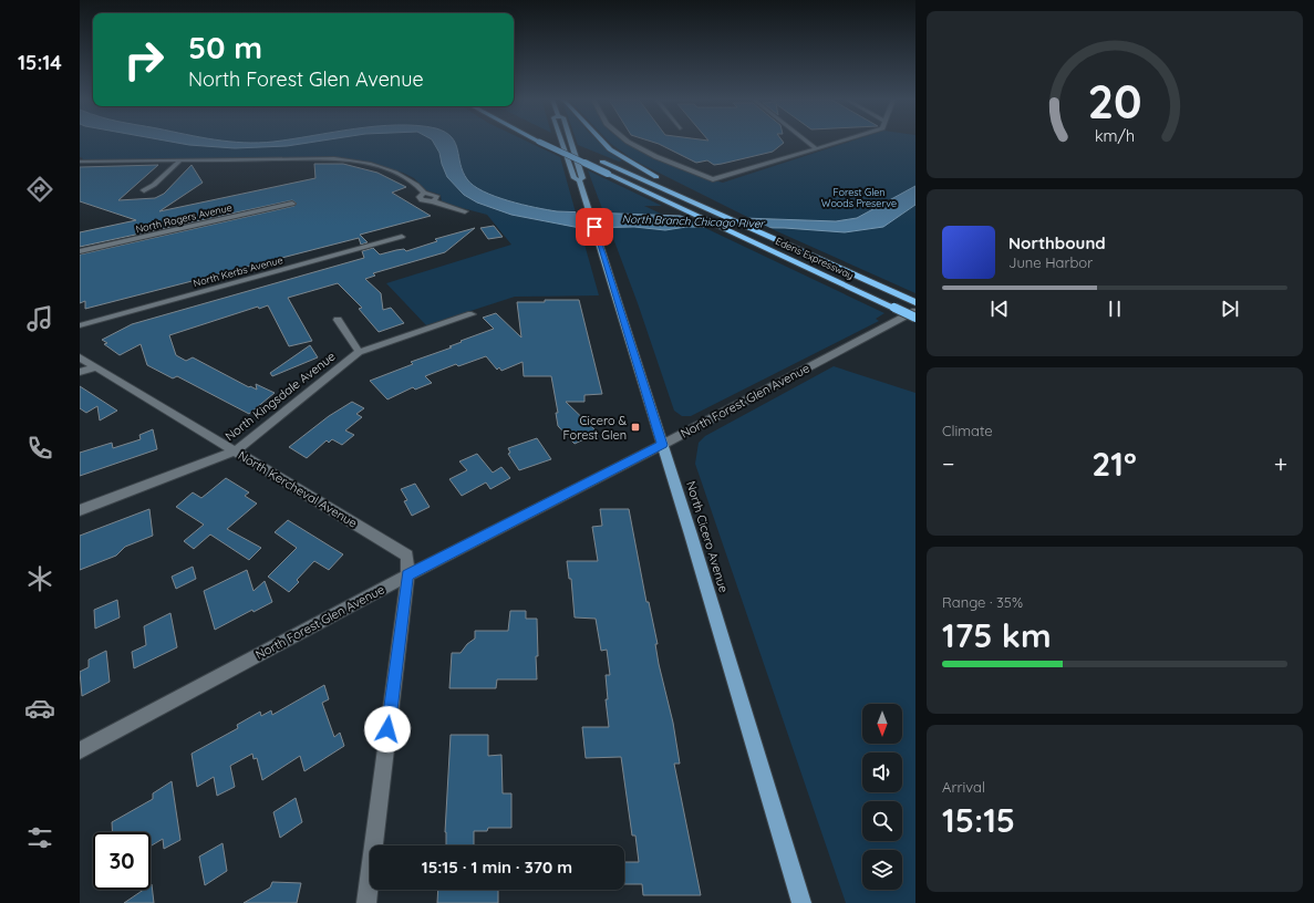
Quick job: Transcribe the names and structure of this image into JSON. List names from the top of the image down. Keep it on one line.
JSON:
{"streets":{"highway":["Edens Expressway"],"main road":["North Cicero Avenue"],"street":["North Rogers Avenue","North Kerbs Avenue","North Kingsdale Avenue","North Forest Glen Avenue","North Kercheval Avenue"]},"crossings":[["North Kingsdale Avenue","North Kercheval Avenue"],["North Forest Glen Avenue","North Kercheval Avenue"],["North Forest Glen Avenue","North Cicero Avenue"]],"water":["North Branch Chicago River"],"parks":["Forest Glen Woods Preserve"],"places":{"transit":["Cicero & Forest Glen"]},"north":"bottom","page":{"tabs":"15:14","turn":["50 m","North Forest Glen Avenue"],"song":["Northbound","June Harbor"],"tile":["Climate",["Range · 35%","175 km"],["Arrival","15:15"]],"heat":["−","21°","+"],"limit":"30","trip":"15:15 · 1 min · 370 m","gauge":["20","km/h"]}}
